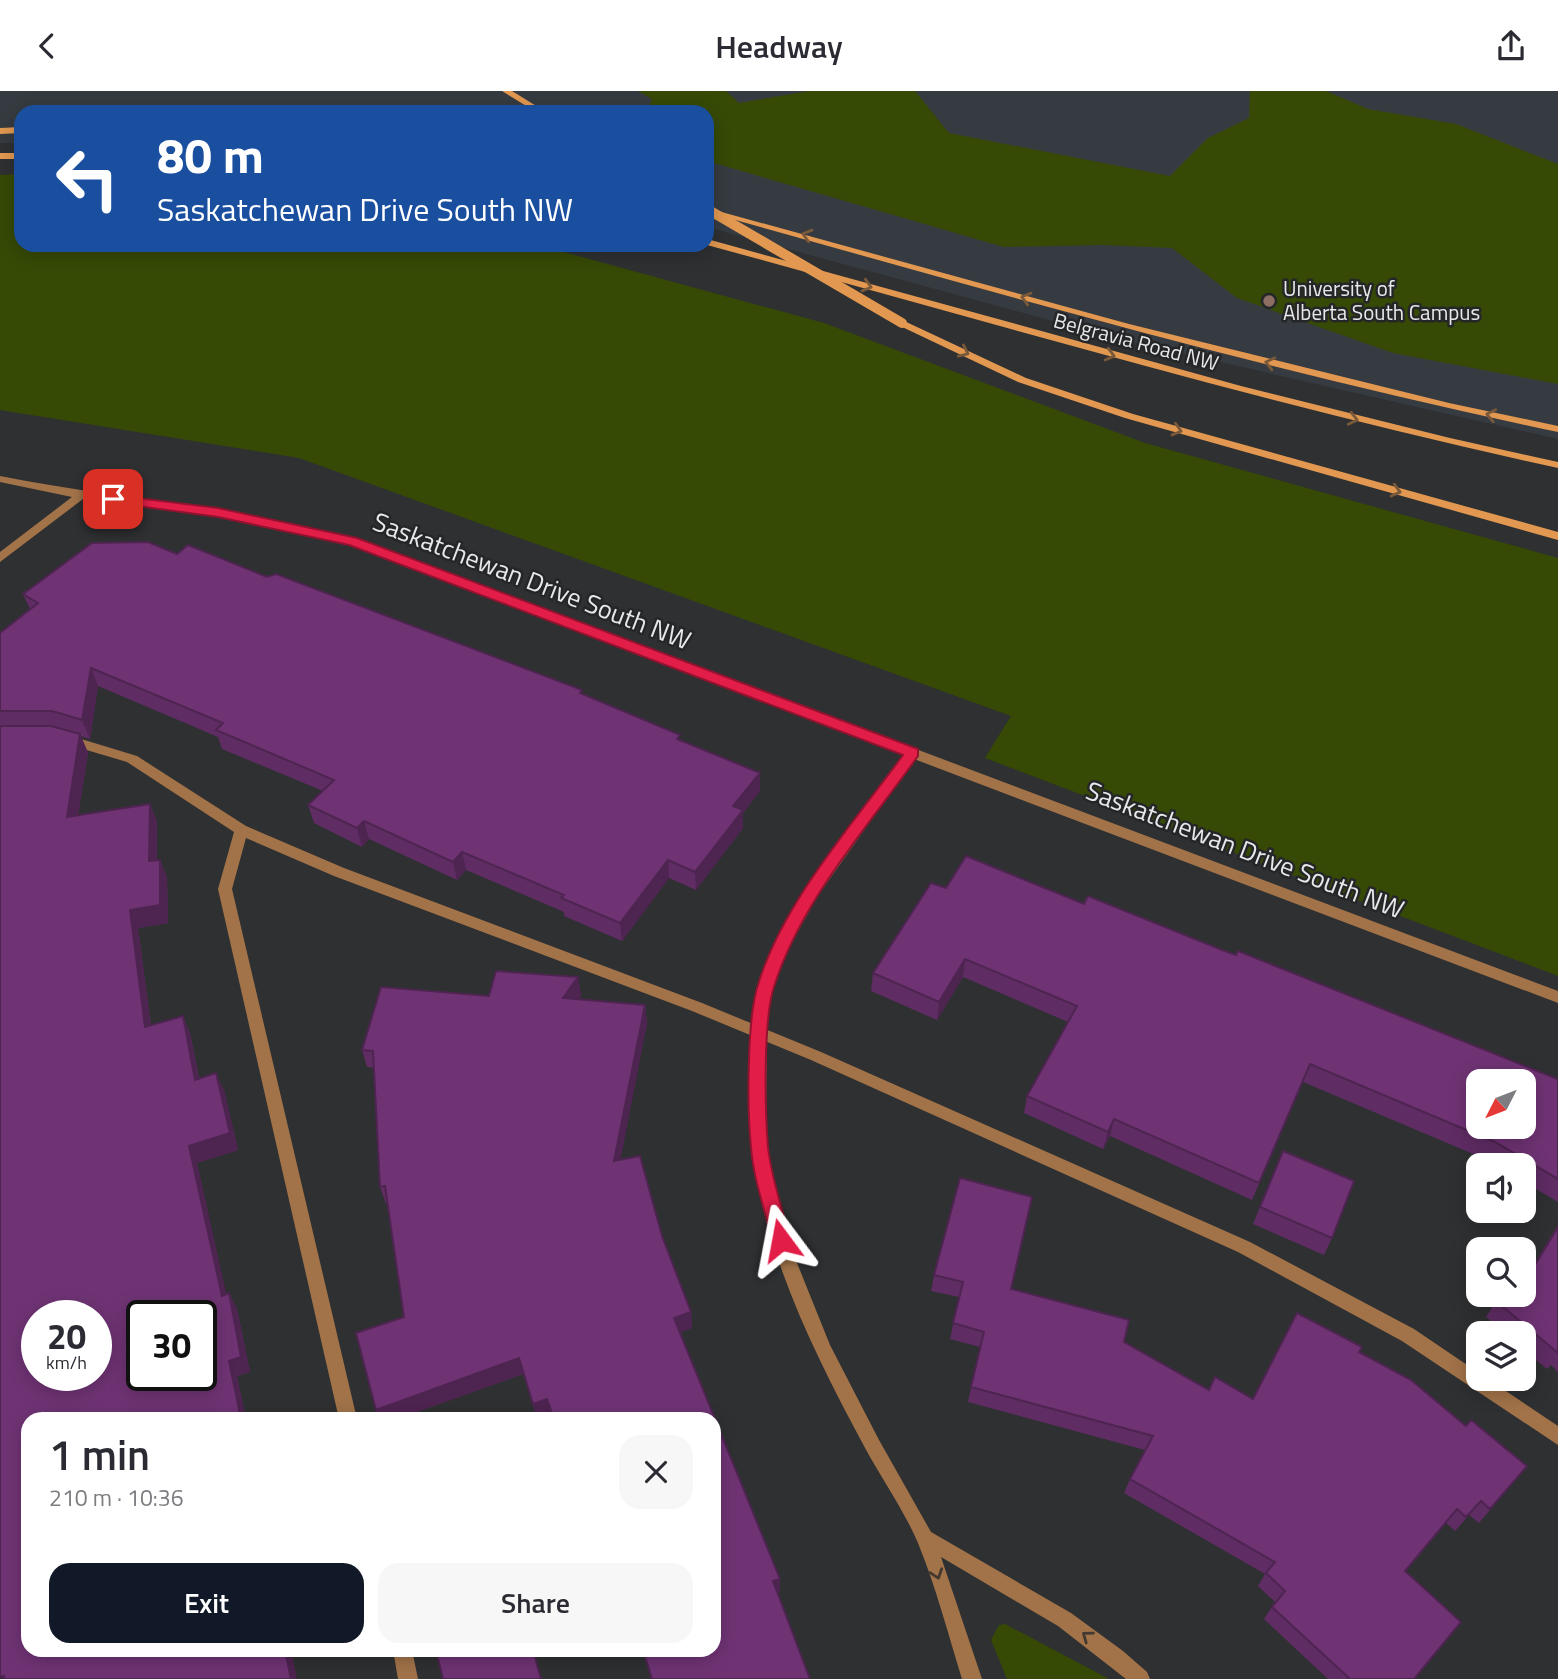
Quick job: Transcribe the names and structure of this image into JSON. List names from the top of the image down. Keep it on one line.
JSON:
{"streets":{"main road":["Belgravia Road NW"],"street":["Saskatchewan Drive South NW"]},"places":["University of Alberta South Campus"],"north":"bottom left","page":{"header":"Headway","turn":["80 m","Saskatchewan Drive South NW"],"speed":"20 km/h","limit":"30","heading":["1 min","210 m · 10:36"],"buttons":["Exit","Share"]}}
